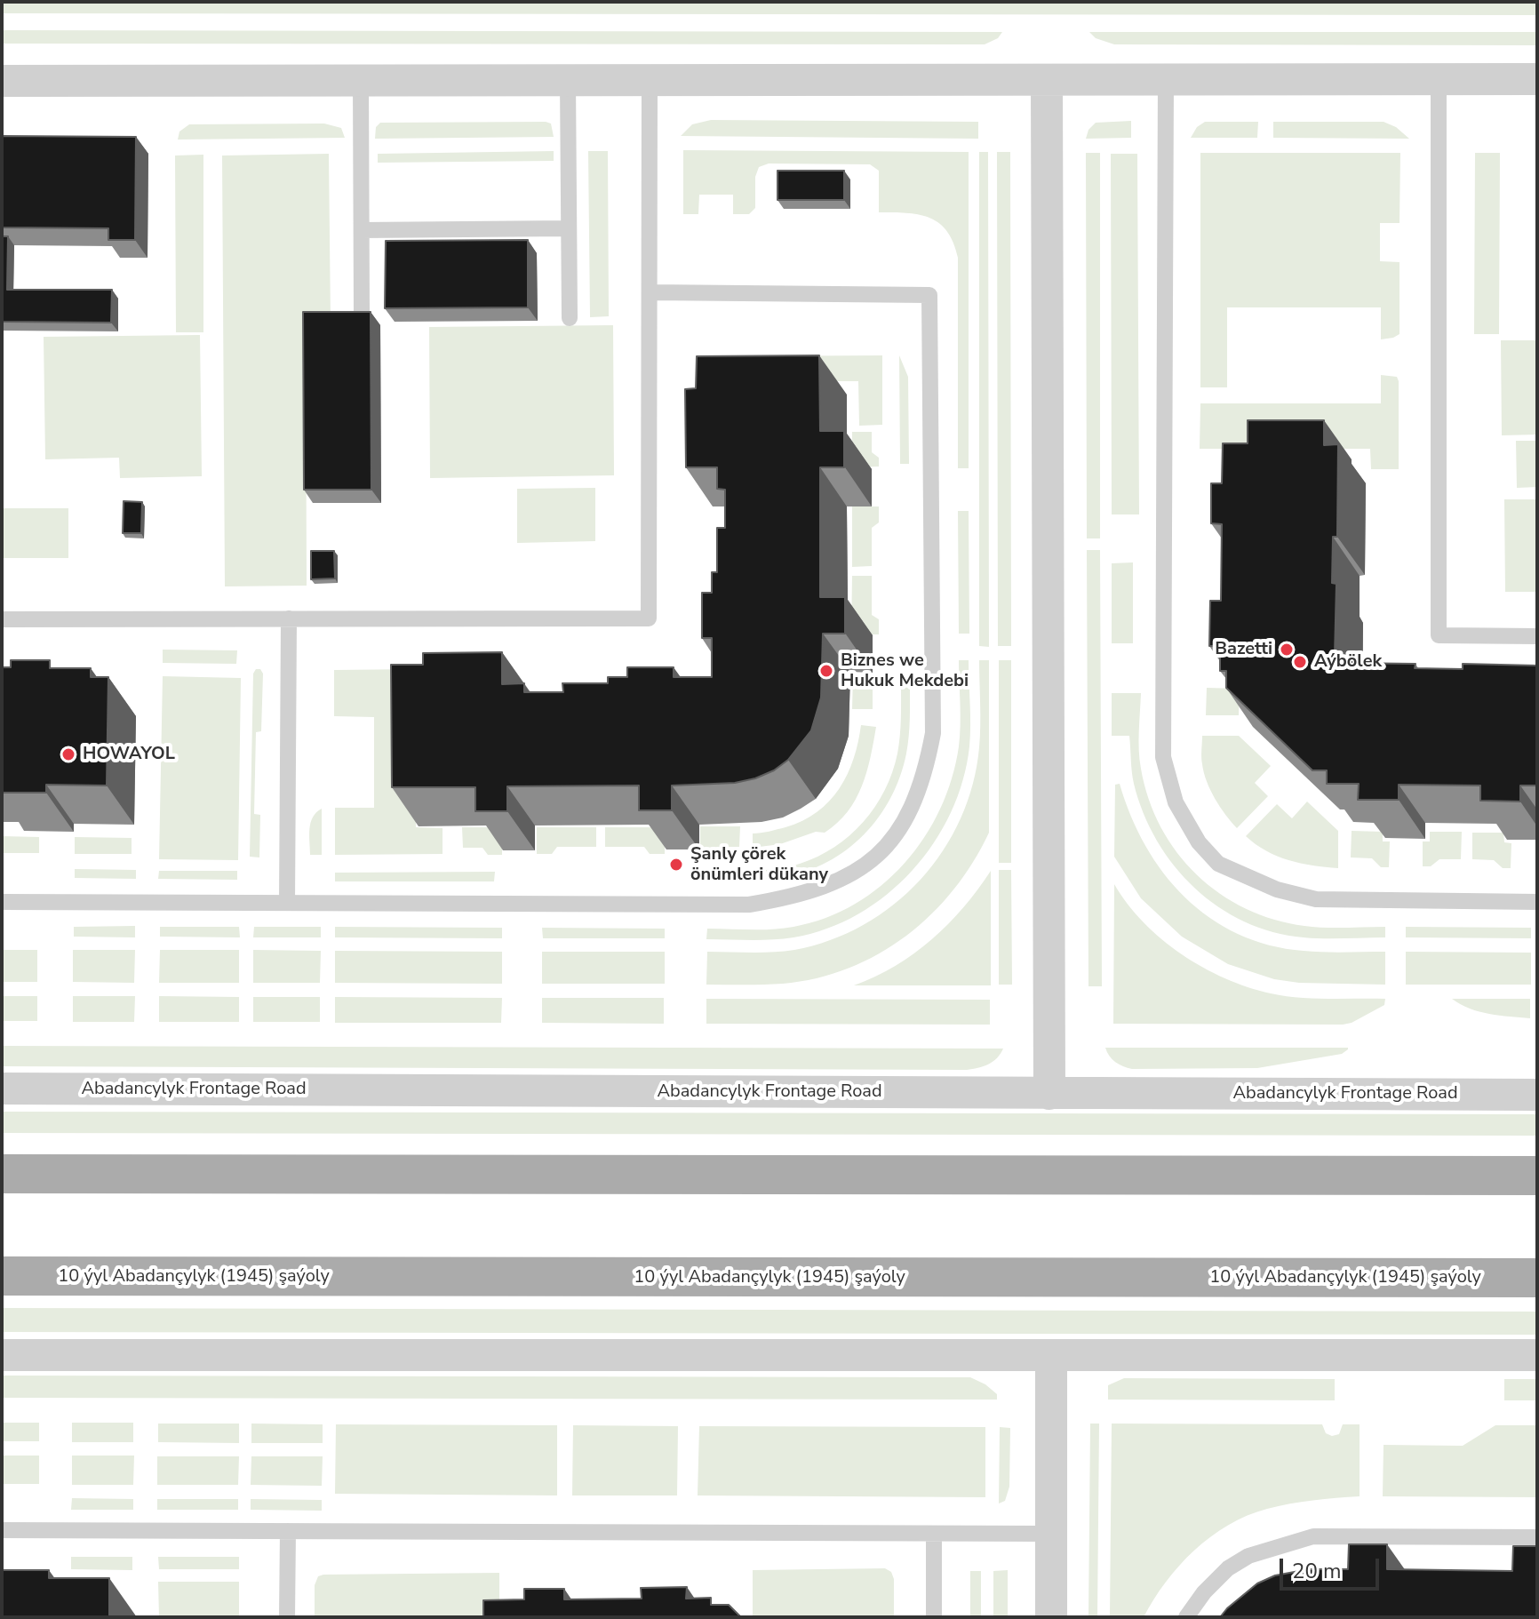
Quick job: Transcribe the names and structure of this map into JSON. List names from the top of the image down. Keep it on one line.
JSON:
{"streets":{"main road":["10 ýyl Abadançylyk (1945) şaýoly"],"street":["Abadancylyk Frontage Road"]},"places":["Bazetti","Aýbölek","Biznes we Hukuk Mekdebi","HOWAYOL","Şanly çörek önümleri dükany"],"scale_bar":"20 m"}
